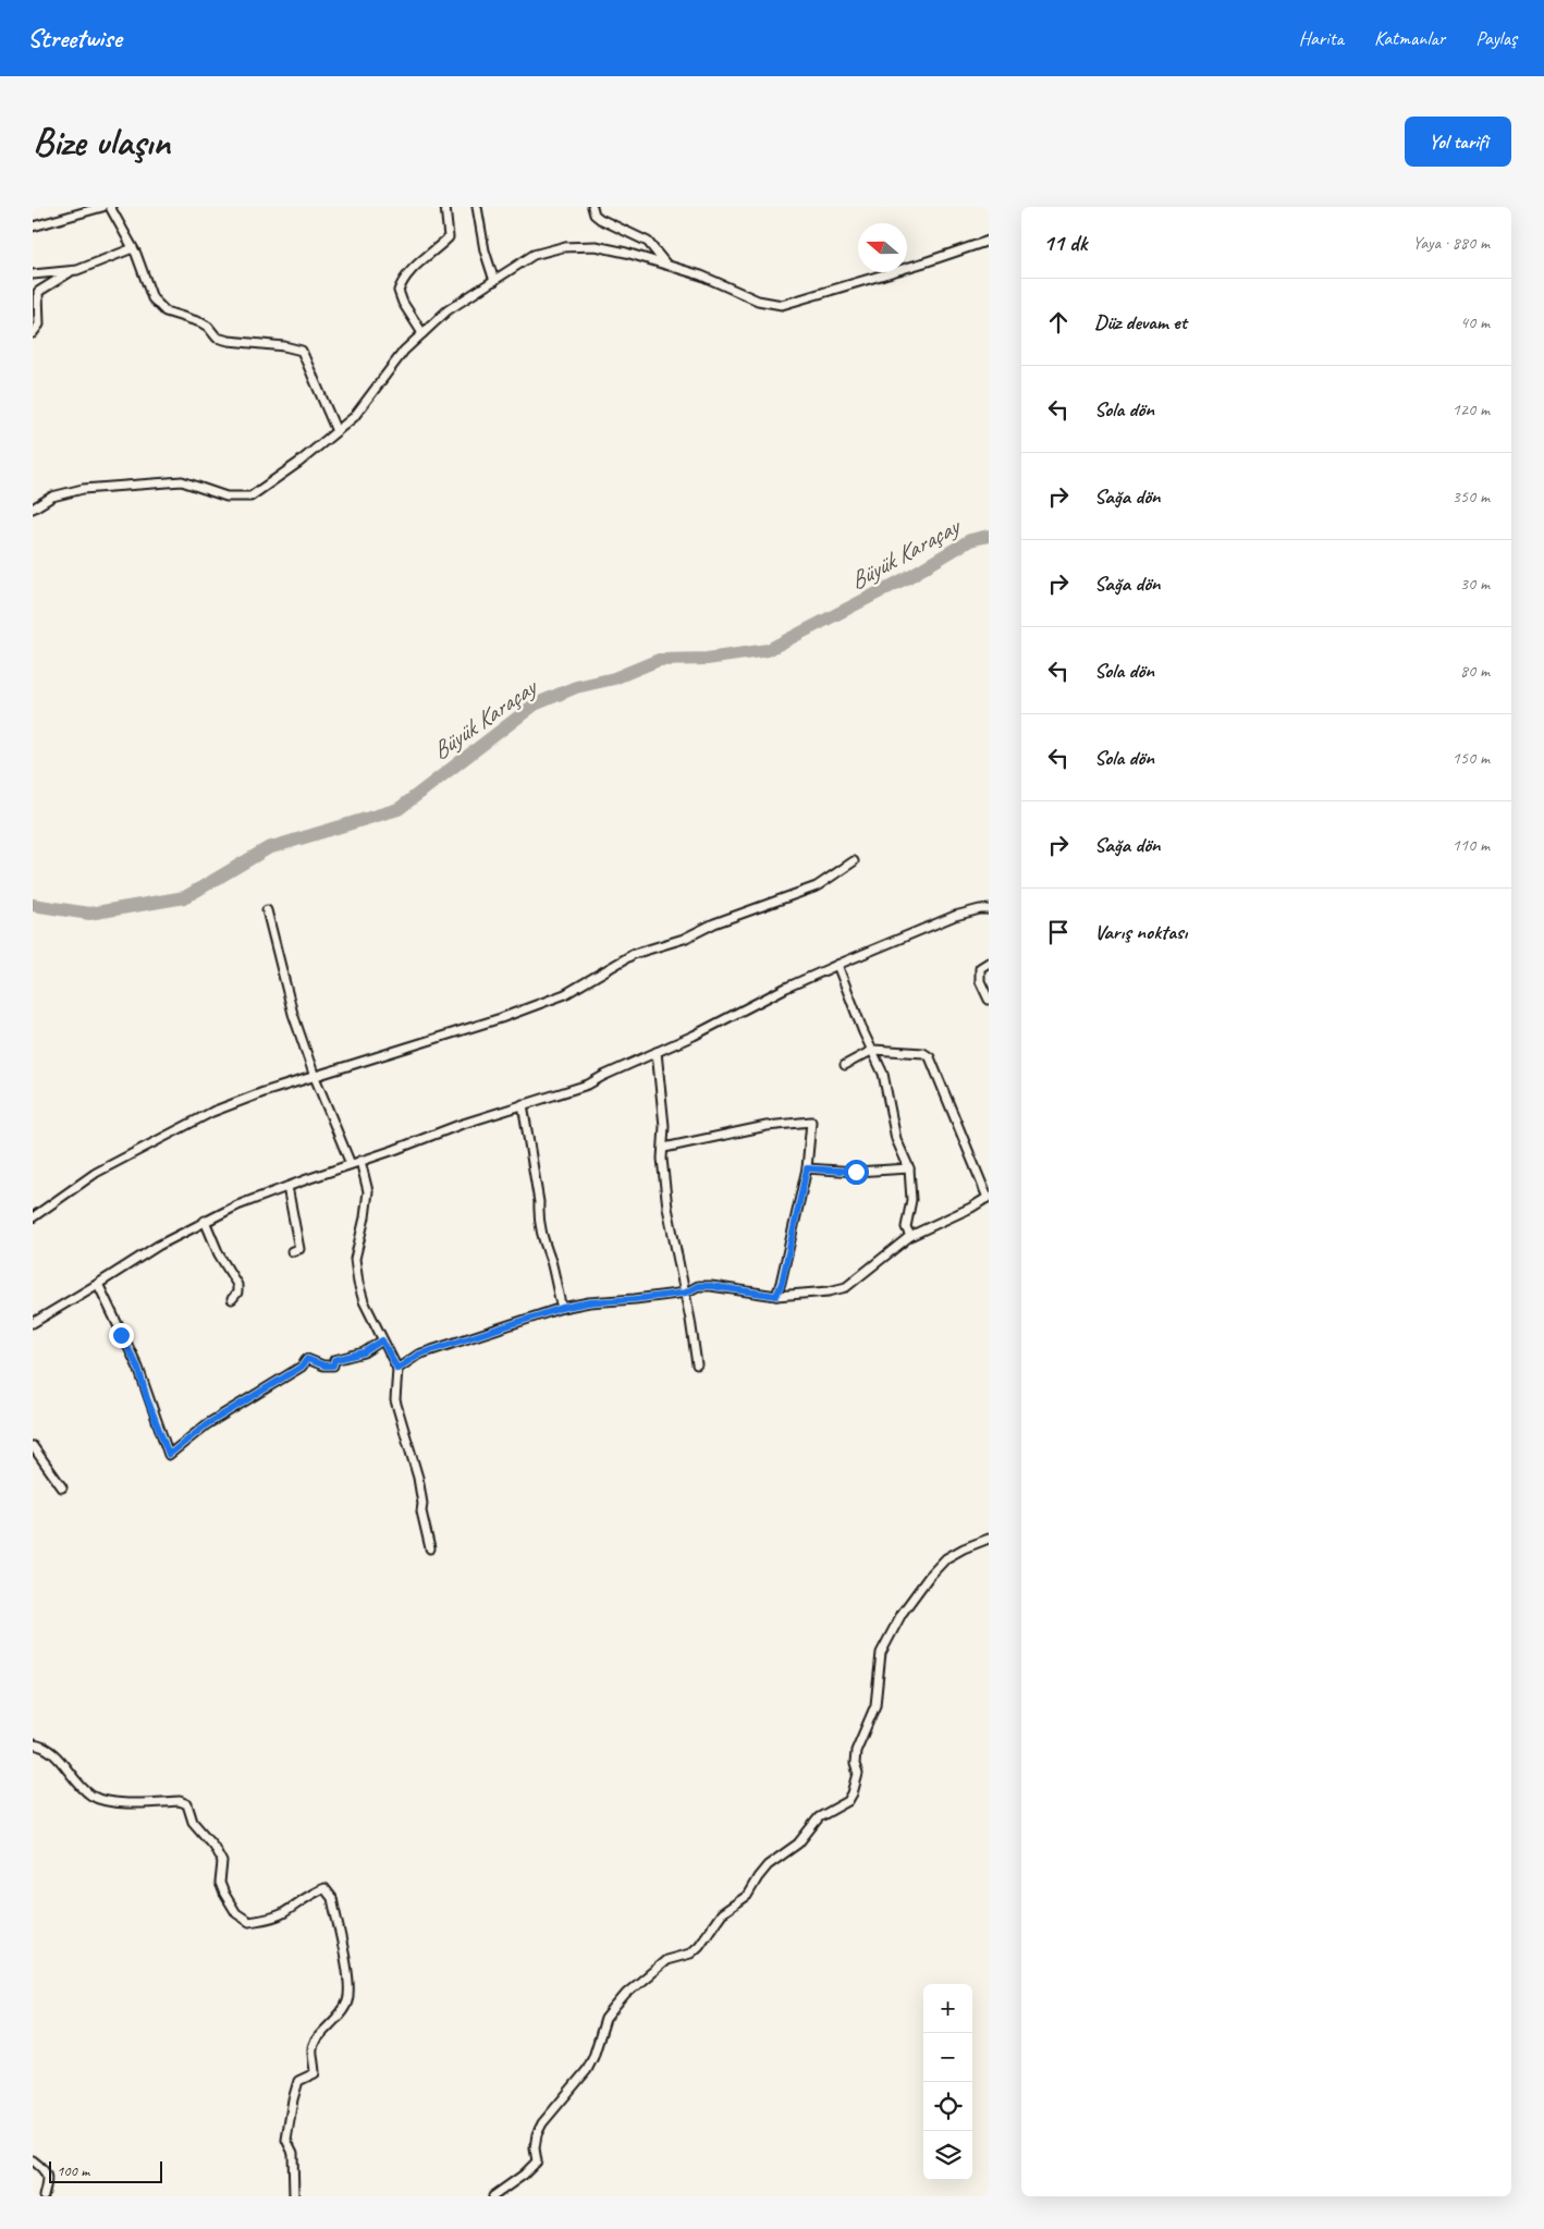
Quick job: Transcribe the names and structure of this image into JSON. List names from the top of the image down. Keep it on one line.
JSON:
{"water":["Büyük Karaçay"],"scale_bar":"100 m","north":"left","page":{"header":"Streetwise","nav":["Harita","Katmanlar","Paylaş"],"buttons":"Yol tarifi","title":"Bize ulaşın","heading":["11 dk","Yaya · 880 m"],"list":[["Düz devam et","40 m"],["Sola dön","120 m"],["Sağa dön","350 m"],["Sağa dön","30 m"],["Sola dön","80 m"],["Sola dön","150 m"],["Sağa dön","110 m"],"Varış noktası"],"map_buttons":["+","−"],"scale":"100 m"}}
